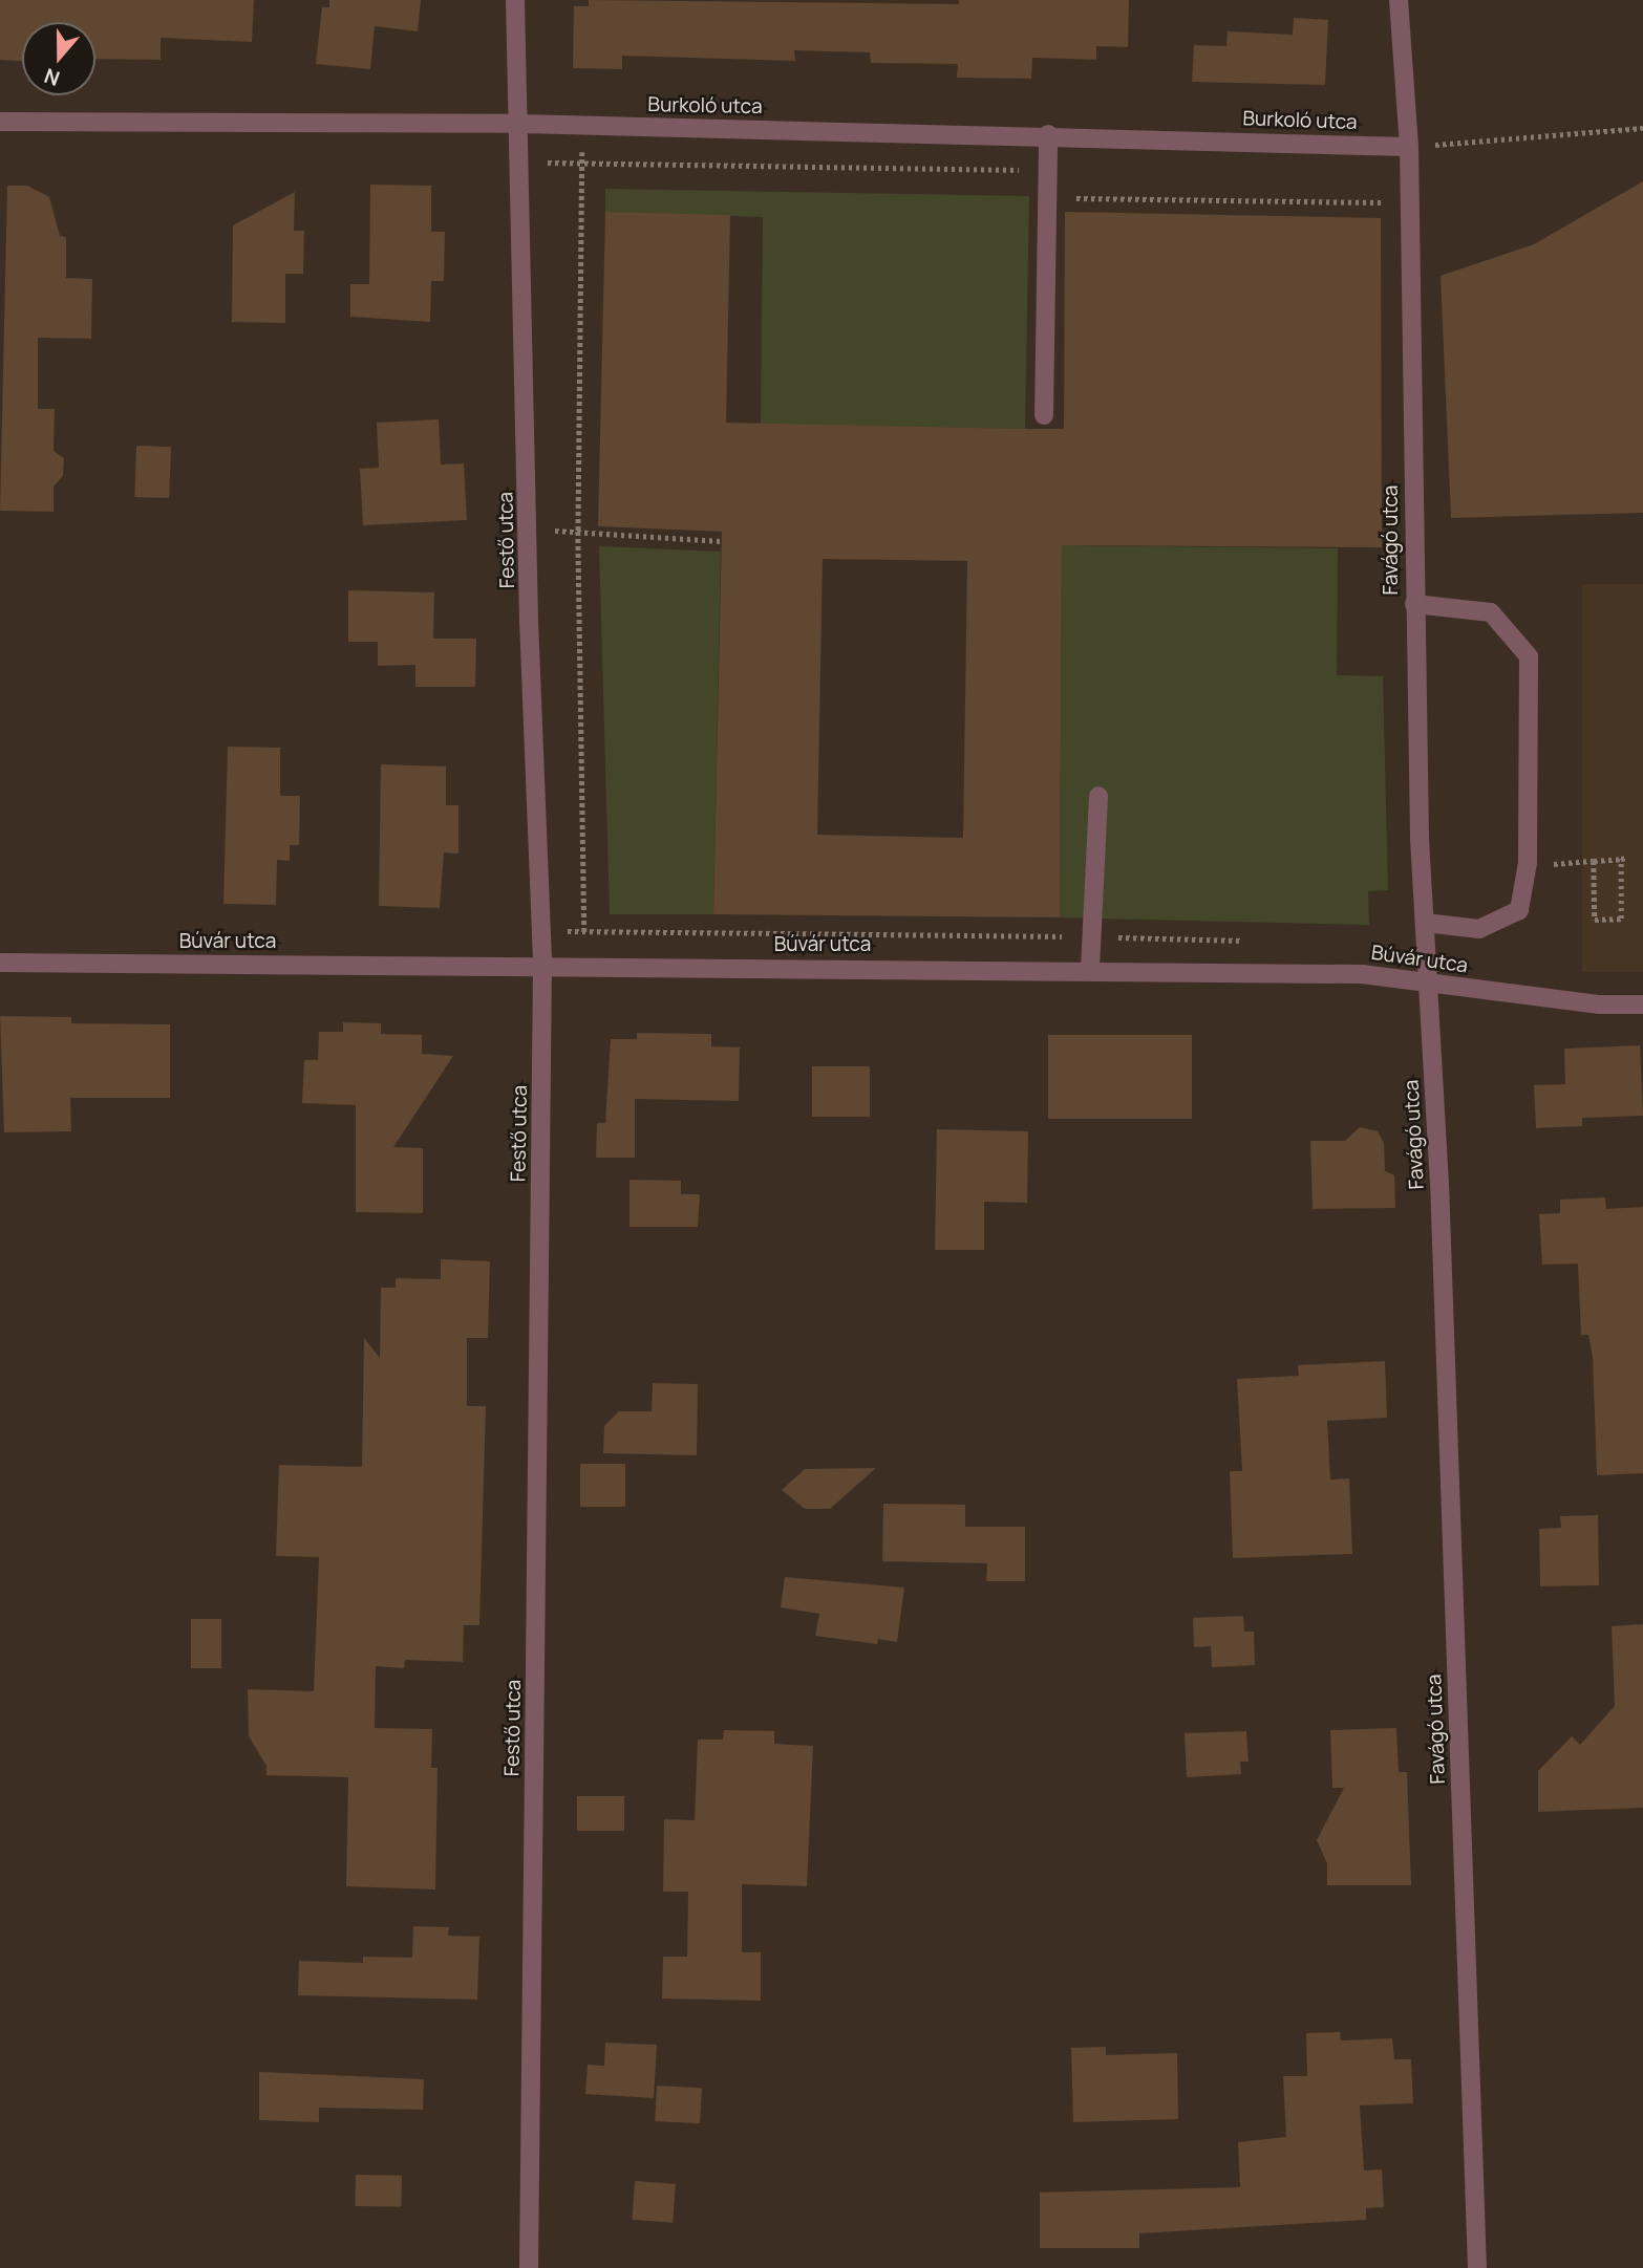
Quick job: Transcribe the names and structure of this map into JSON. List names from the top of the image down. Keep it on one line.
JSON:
{"streets":{"street":["Burkoló utca","Festő utca","Favágó utca","Búvár utca"]},"crossings":[["Burkoló utca","Festő utca"],["Burkoló utca","Favágó utca"],["Festő utca","Búvár utca"],["Favágó utca","Búvár utca"]],"north":"bottom"}
